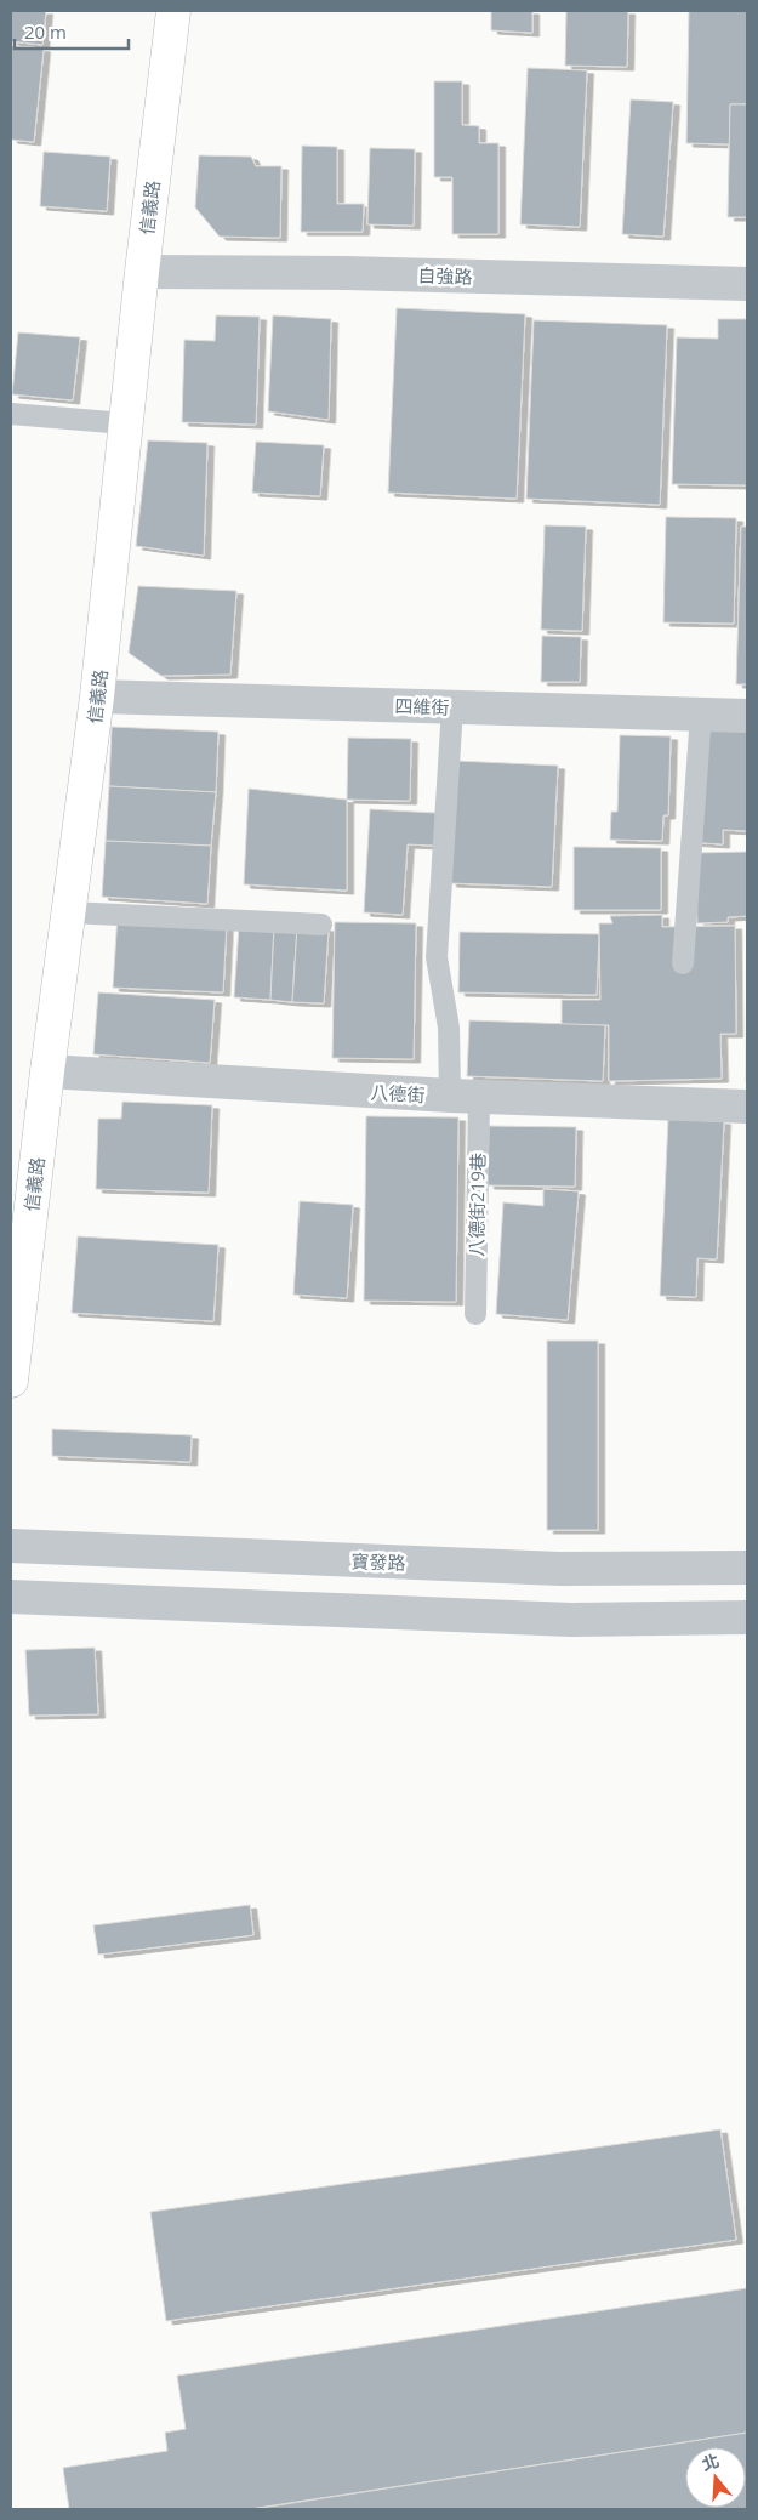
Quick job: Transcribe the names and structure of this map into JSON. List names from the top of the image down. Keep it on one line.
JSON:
{"streets":{"street":["信義路","自強路","四維街","八德街","寶發路"],"lane":["八德街219巷"]},"crossings":[["信義路","自強路"],["信義路","四維街"],["信義路","八德街"],["四維街","八德街219巷"],["八德街","八德街219巷"]],"scale_bar":"20 m","north":"top"}
